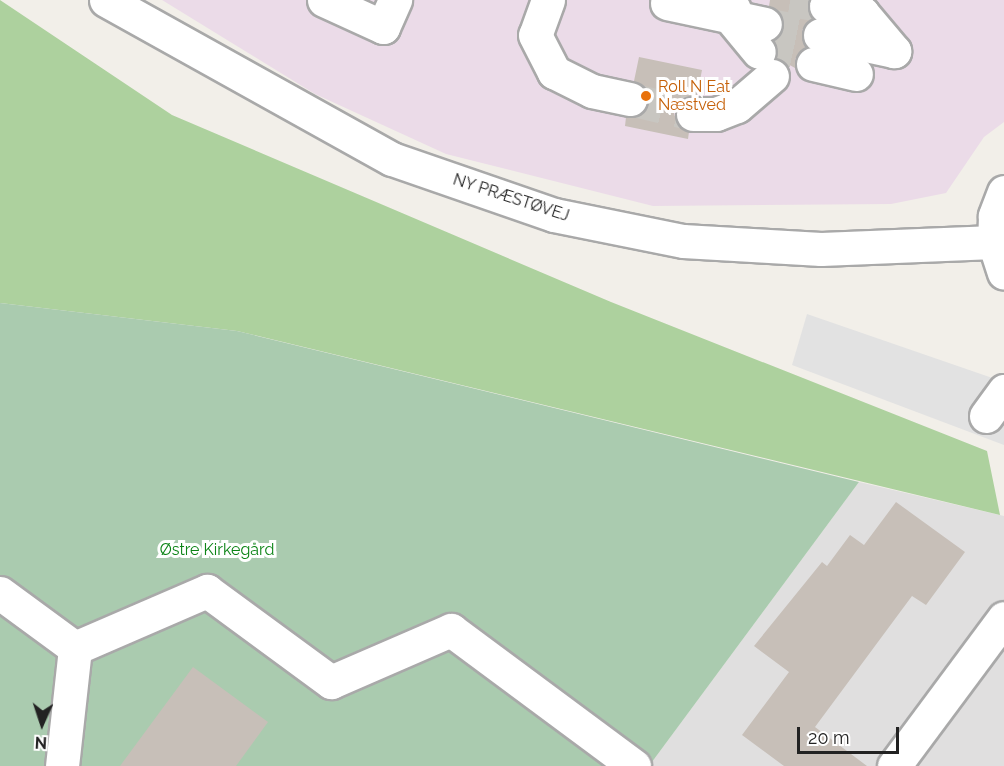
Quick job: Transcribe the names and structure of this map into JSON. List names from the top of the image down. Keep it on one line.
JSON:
{"streets":{"street":["NY PRÆSTØVEJ"]},"parks":["Østre Kirkegård"],"places":["Roll N Eat Næstved"],"scale_bar":"20 m","north":"bottom"}
